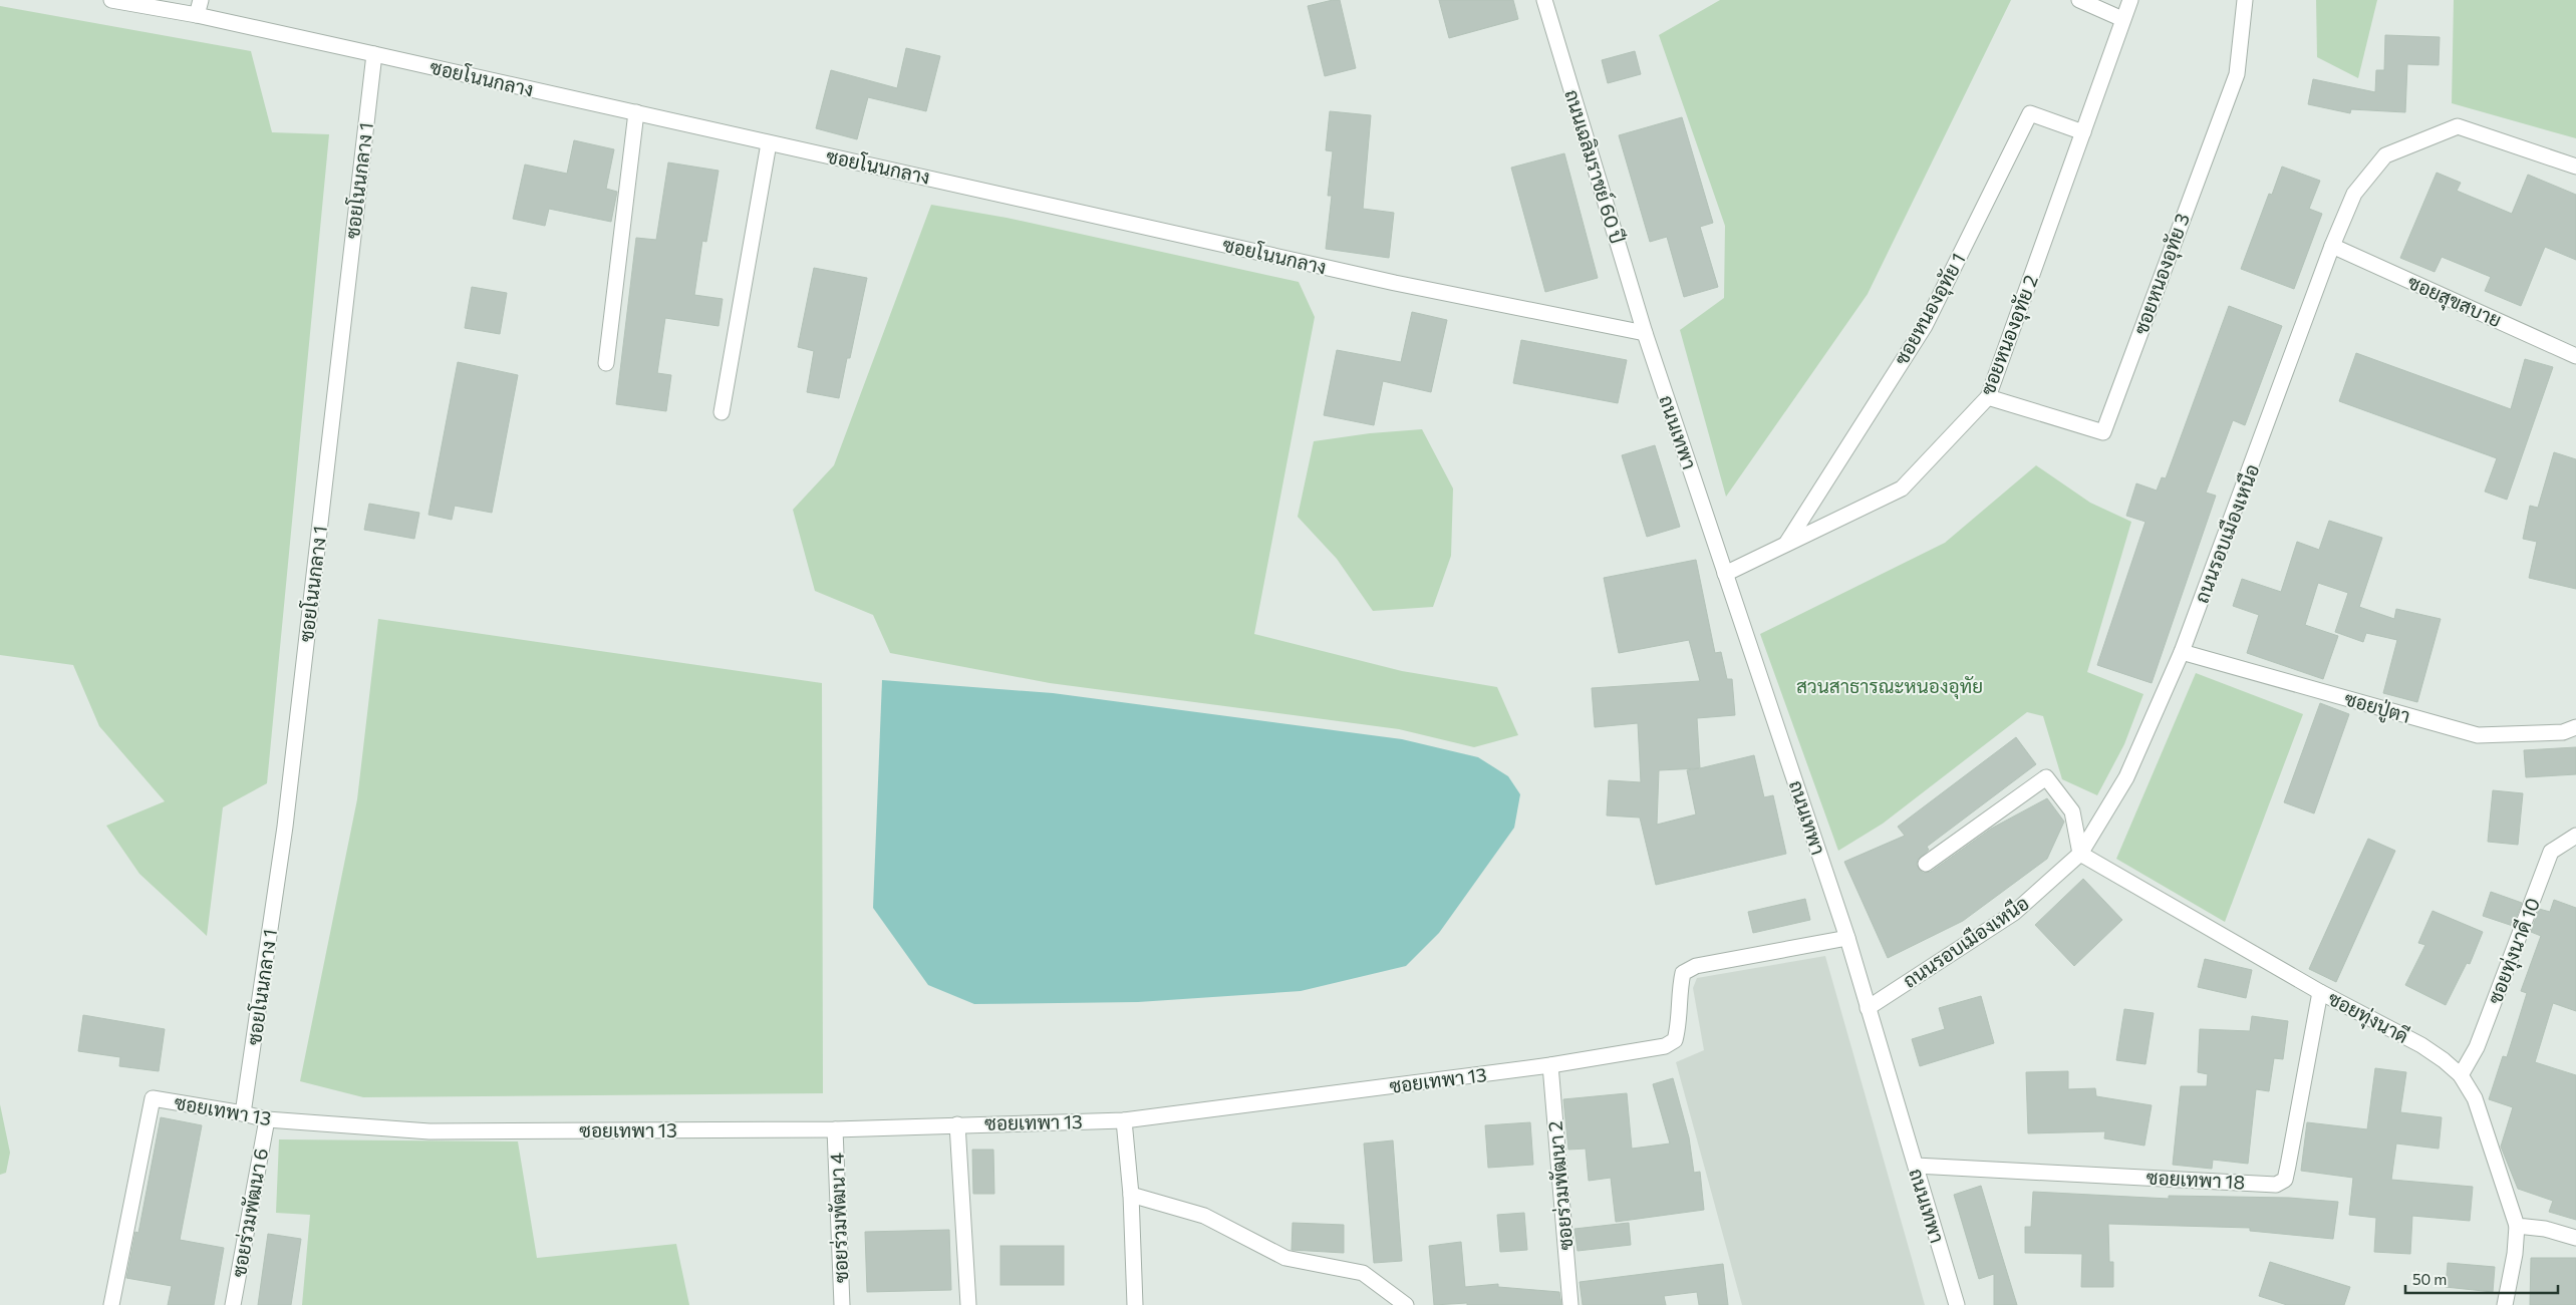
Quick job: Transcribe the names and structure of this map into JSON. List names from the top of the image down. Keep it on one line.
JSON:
{"streets":{"street":["ซอยโนนกลาง","ถนนเฉลิมราชย์ 60 ปี","ซอยโนนกลาง 1","ซอยหนองอุทัย 3","ซอยสุขสบาย","ซอยหนองอุทัย 1","ซอยหนองอุทัย 2","ถนนเทพา","ถนนรอบเมืองเหนือ","ซอยปู่ตา","ซอยทุ่งนาดี 10","ซอยทุ่งนาดี","ซอยเทพา 13","ซอยเทพา 18","ซอยร่วมพัฒนา 2","ซอยร่วมพัฒนา 6","ซอยร่วมพัฒนา 4"]},"crossings":[["ซอยโนนกลาง","ถนนเฉลิมราชย์ 60 ปี"],["ซอยโนนกลาง","ซอยโนนกลาง 1"],["ซอยโนนกลาง","ถนนเทพา"],["ถนนเฉลิมราชย์ 60 ปี","ถนนเทพา"],["ซอยโนนกลาง 1","ซอยเทพา 13"],["ซอยหนองอุทัย 3","ซอยหนองอุทัย 2"],["ซอยสุขสบาย","ถนนรอบเมืองเหนือ"],["ซอยหนองอุทัย 1","ซอยหนองอุทัย 2"],["ซอยหนองอุทัย 2","ถนนเทพา"],["ถนนเทพา","ถนนรอบเมืองเหนือ"],["ถนนเทพา","ซอยเทพา 13"],["ถนนเทพา","ซอยเทพา 18"],["ถนนรอบเมืองเหนือ","ซอยปู่ตา"],["ถนนรอบเมืองเหนือ","ซอยทุ่งนาดี"],["ซอยทุ่งนาดี 10","ซอยทุ่งนาดี"],["ซอยทุ่งนาดี","ซอยเทพา 18"],["ซอยเทพา 13","ซอยร่วมพัฒนา 2"],["ซอยเทพา 13","ซอยร่วมพัฒนา 6"],["ซอยเทพา 13","ซอยร่วมพัฒนา 4"]],"parks":["สวนสาธารณะหนองอุทัย"],"scale_bar":"50 m"}
